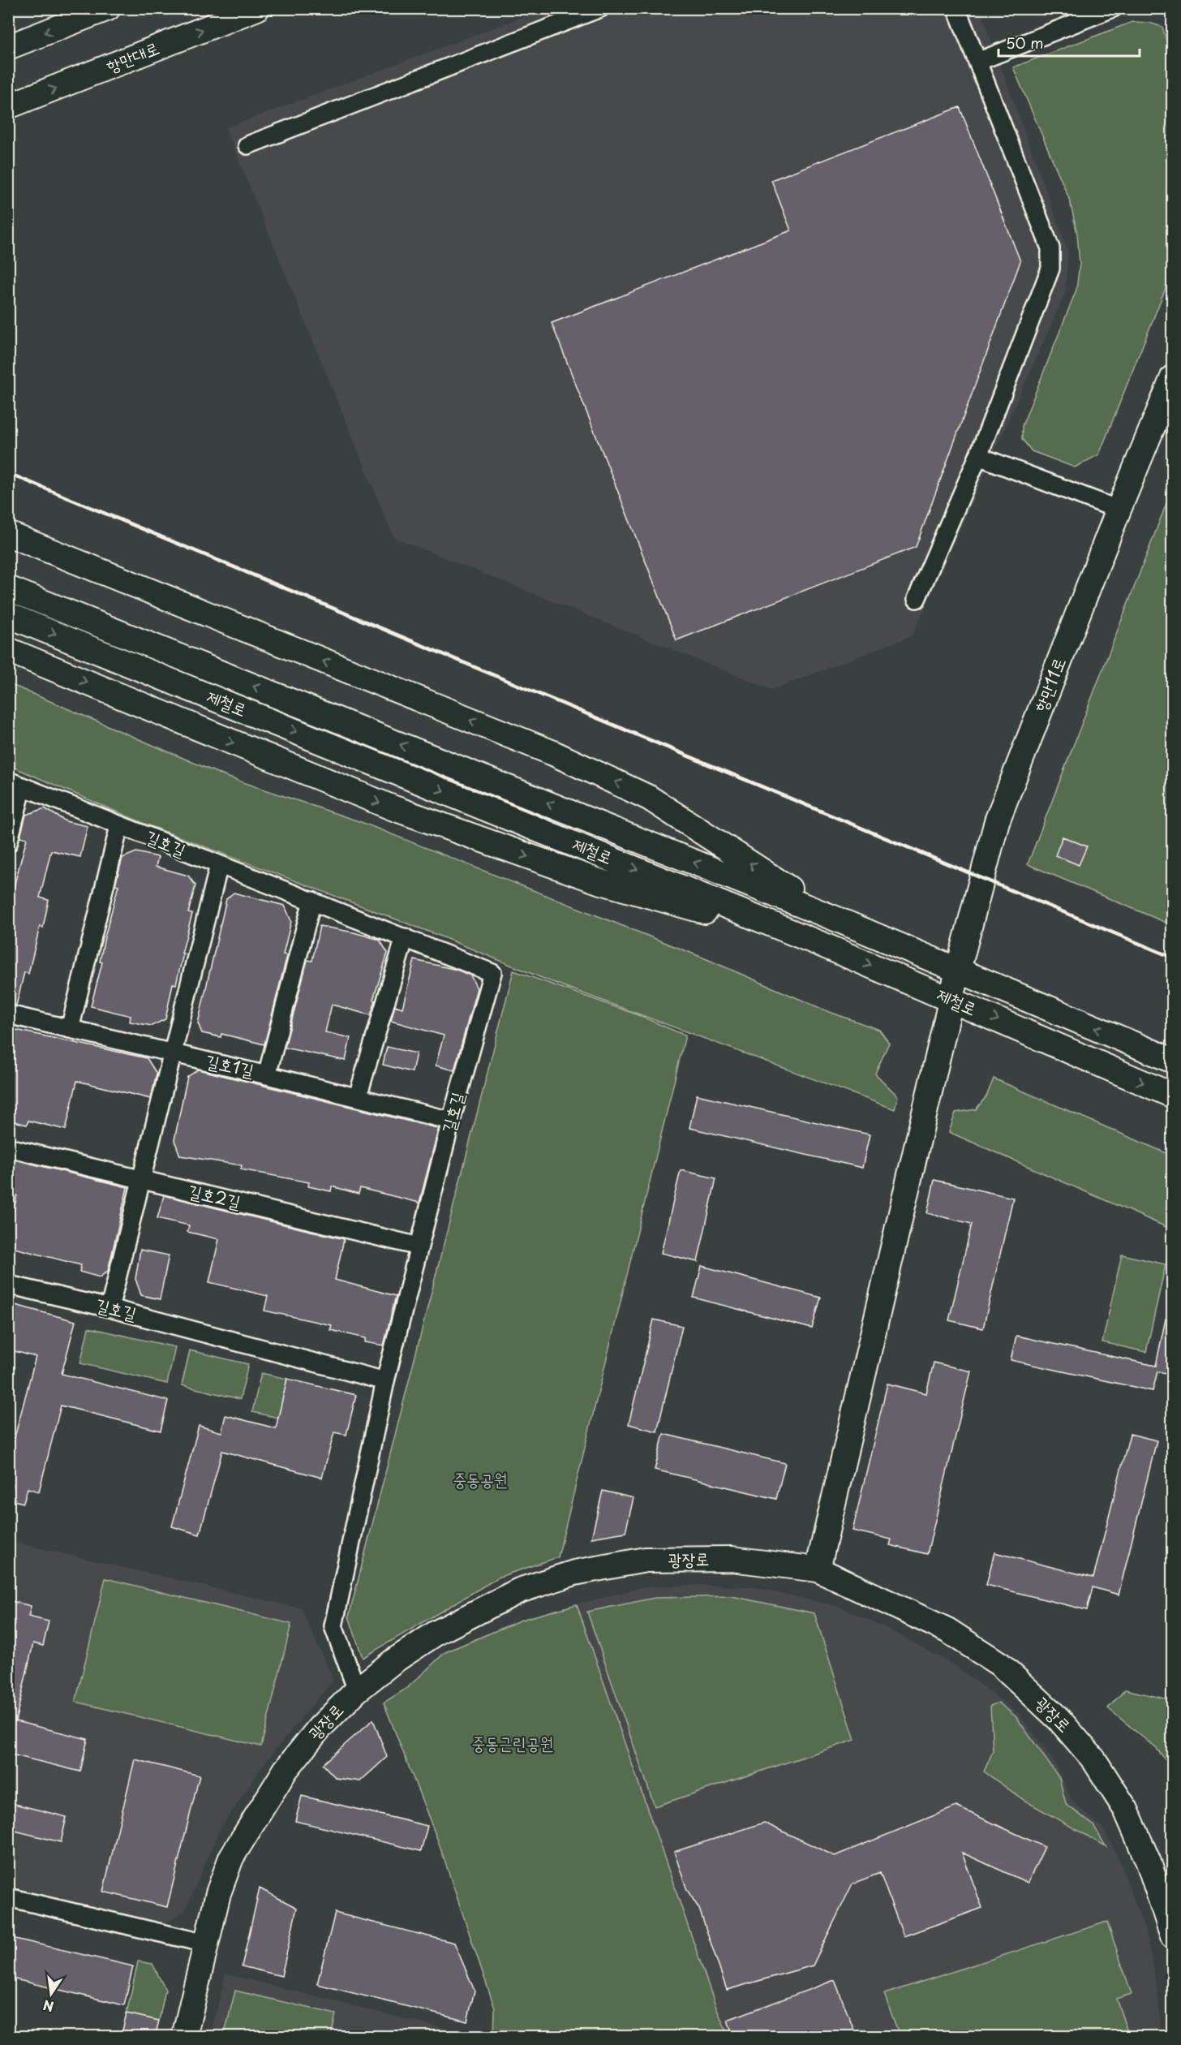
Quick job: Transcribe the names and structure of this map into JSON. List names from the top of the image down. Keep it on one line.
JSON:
{"streets":{"main road":["항만대로","항만11로","제철로","광장로"],"street":["길호길","길호1길","길호2길"]},"crossings":[["항만11로","제철로"],["항만11로","광장로"],["길호길","길호1길"],["길호길","길호2길"]],"parks":["중동공원","중동근린공원"],"scale_bar":"50 m","north":"bottom"}
